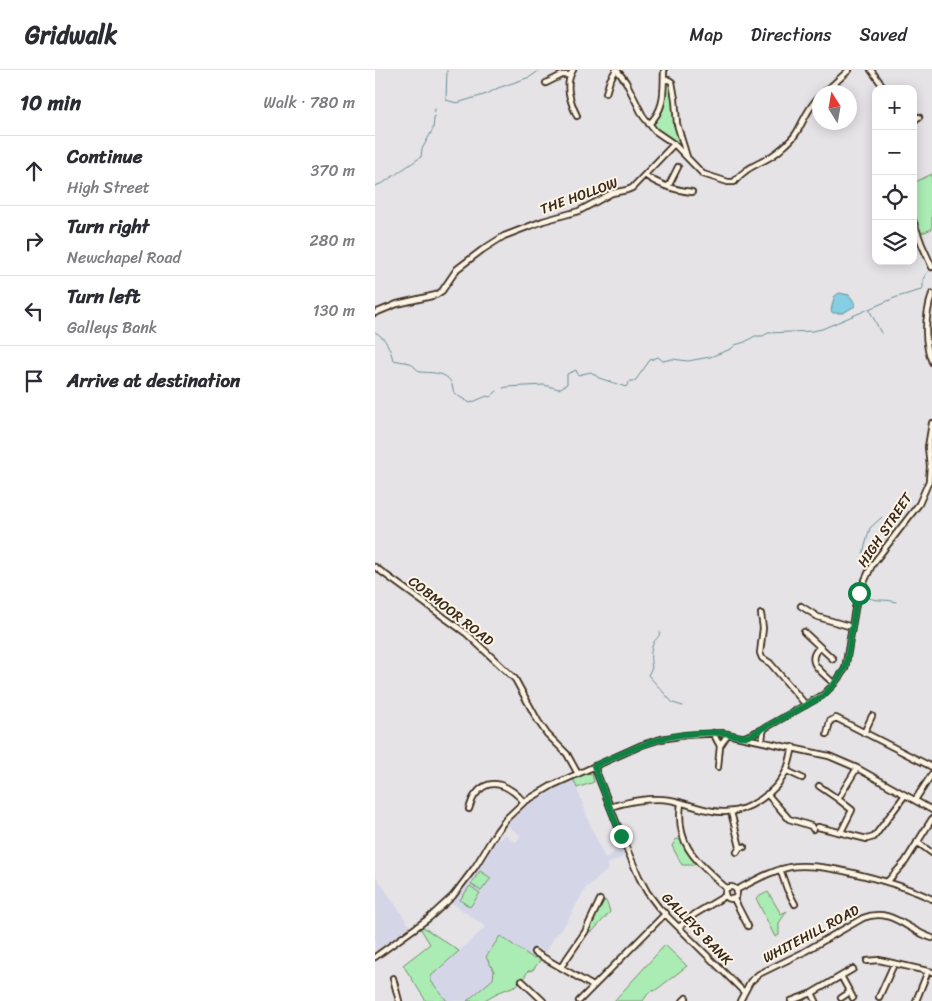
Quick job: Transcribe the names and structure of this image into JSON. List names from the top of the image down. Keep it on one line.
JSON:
{"streets":{"street":["THE HOLLOW","HIGH STREET","COBMOOR ROAD","GALLEYS BANK","WHITEHILL ROAD"]},"crossings":[["GALLEYS BANK","WHITEHILL ROAD"]],"north":"top","page":{"header":"Gridwalk","nav":["Map","Directions","Saved"],"heading":["10 min","Walk · 780 m"],"map_buttons":["+","−"],"list":[["Continue","High Street","370 m"],["Turn right","Newchapel Road","280 m"],["Turn left","Galleys Bank","130 m"],"Arrive at destination"]}}
